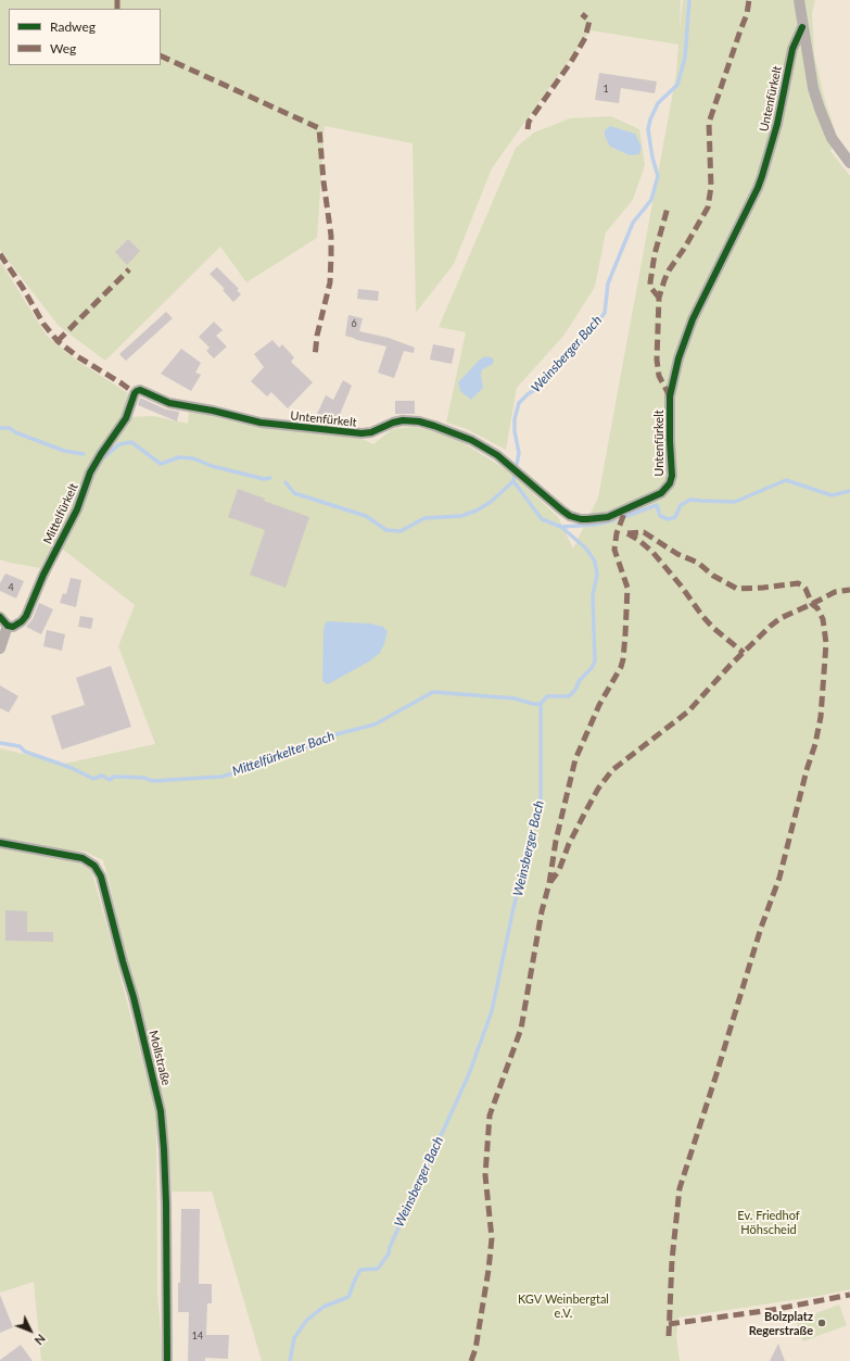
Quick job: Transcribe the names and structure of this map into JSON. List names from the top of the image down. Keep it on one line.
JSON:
{"streets":{"street":["Untenfürkelt","Mittelfürkelt","Mollstraße"]},"crossings":[["Untenfürkelt","Mittelfürkelt"]],"water":["Weinsberger Bach","Mittelfürkelter Bach"],"parks":["Ev. Friedhof Höhscheid","KGV Weinbergtal e.V."],"places":["Bolzplatz Regerstraße"],"house_numbers":["1","6","4","14"],"legend":["Radweg","Weg"],"north":"bottom right"}
